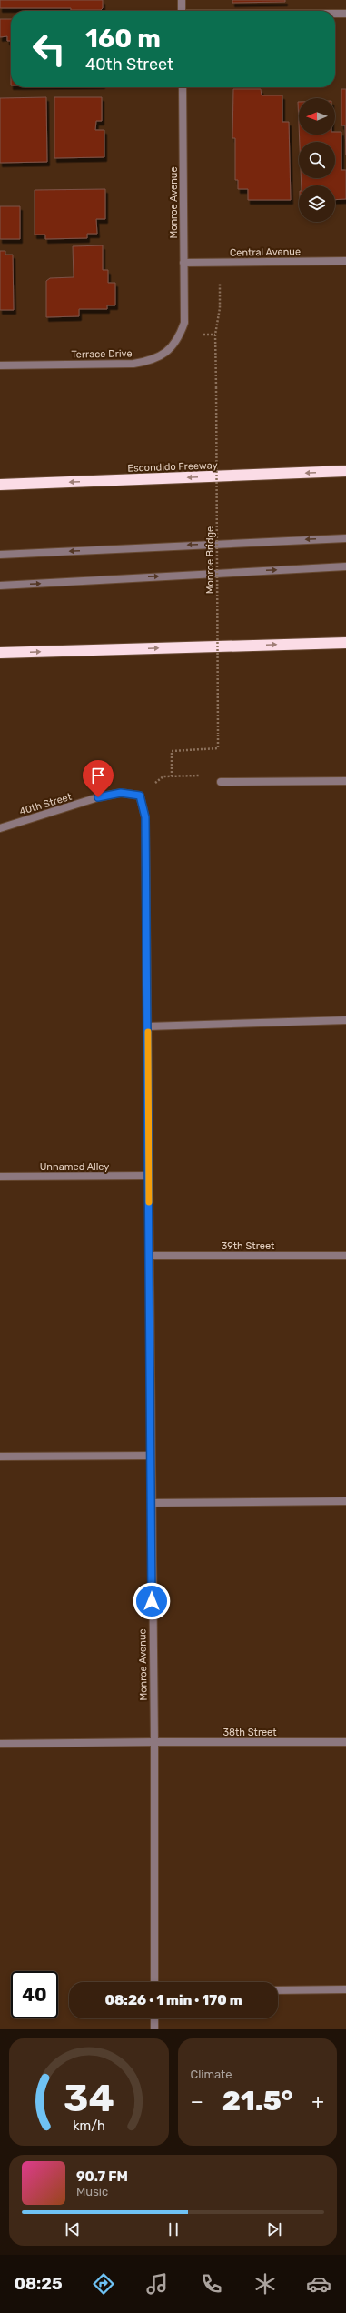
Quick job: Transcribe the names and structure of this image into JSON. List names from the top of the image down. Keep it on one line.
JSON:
{"streets":{"highway":["Escondido Freeway"],"street":["Monroe Avenue","Central Avenue","Terrace Drive","40th Street","Unnamed Alley","39th Street","38th Street"],"path":["Monroe Bridge"]},"crossings":[["Monroe Avenue","Central Avenue"],["Monroe Avenue","Terrace Drive"],["Monroe Avenue","40th Street"],["Monroe Avenue","Unnamed Alley"],["Monroe Avenue","39th Street"],["Monroe Avenue","38th Street"]],"one_way":["Escondido Freeway"],"north":"left","page":{"turn":["160 m","40th Street"],"limit":"40","trip":"08:26 · 1 min · 170 m","tile":"Climate","heat":["−","21.5°","+"],"song":["90.7 FM","Music"],"tabs":"08:25","gauge":["34","km/h"]}}
